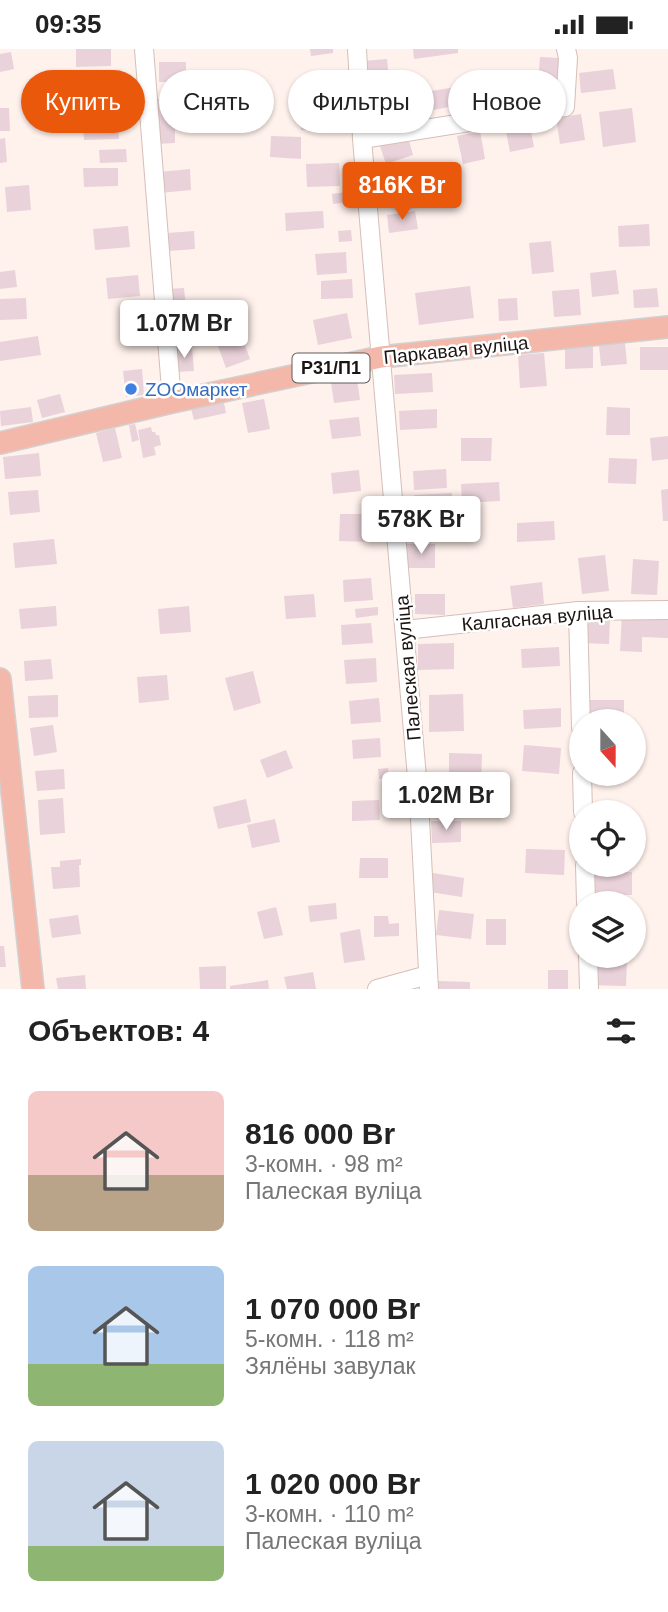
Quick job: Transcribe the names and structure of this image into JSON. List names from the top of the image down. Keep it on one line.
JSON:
{"streets":{"main road":["Паркавая вуліца","Р31/П1"],"street":["Калгасная вуліца","Палеская вуліца"]},"crossings":[["Паркавая вуліца","Палеская вуліца"],["Калгасная вуліца","Палеская вуліца"]],"places":["ZOOмаркет"],"north":"bottom","page":{"status":"09:35","chip":["Купить","Снять","Фильтры","Новое"],"price":["816K Br","1.07M Br","578K Br","1.02M Br"],"heading":"Объектов: 4","list":[{"name":"816 000 Br","note":"3-комн. · 98 m² · Палеская вуліца"},{"name":"1 070 000 Br","note":"5-комн. · 118 m² · Зялёны завулак"},{"name":"1 020 000 Br","note":"3-комн. · 110 m² · Палеская вуліца"}]}}
